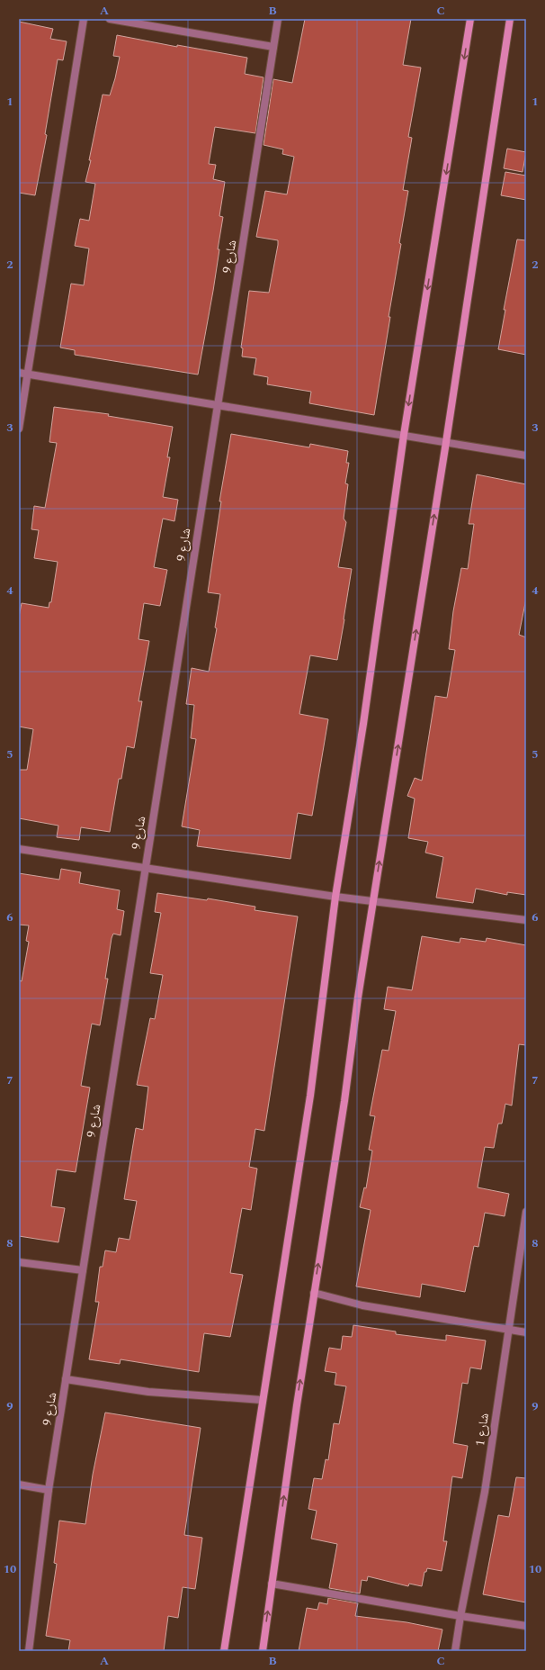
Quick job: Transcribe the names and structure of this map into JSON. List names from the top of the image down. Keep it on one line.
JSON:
{"streets":{"street":["شارع 9","شارع 1"]},"grid":{"columns":["A","B","C"],"rows":["1","2","3","4","5","6","7","8","9","10"]}}
